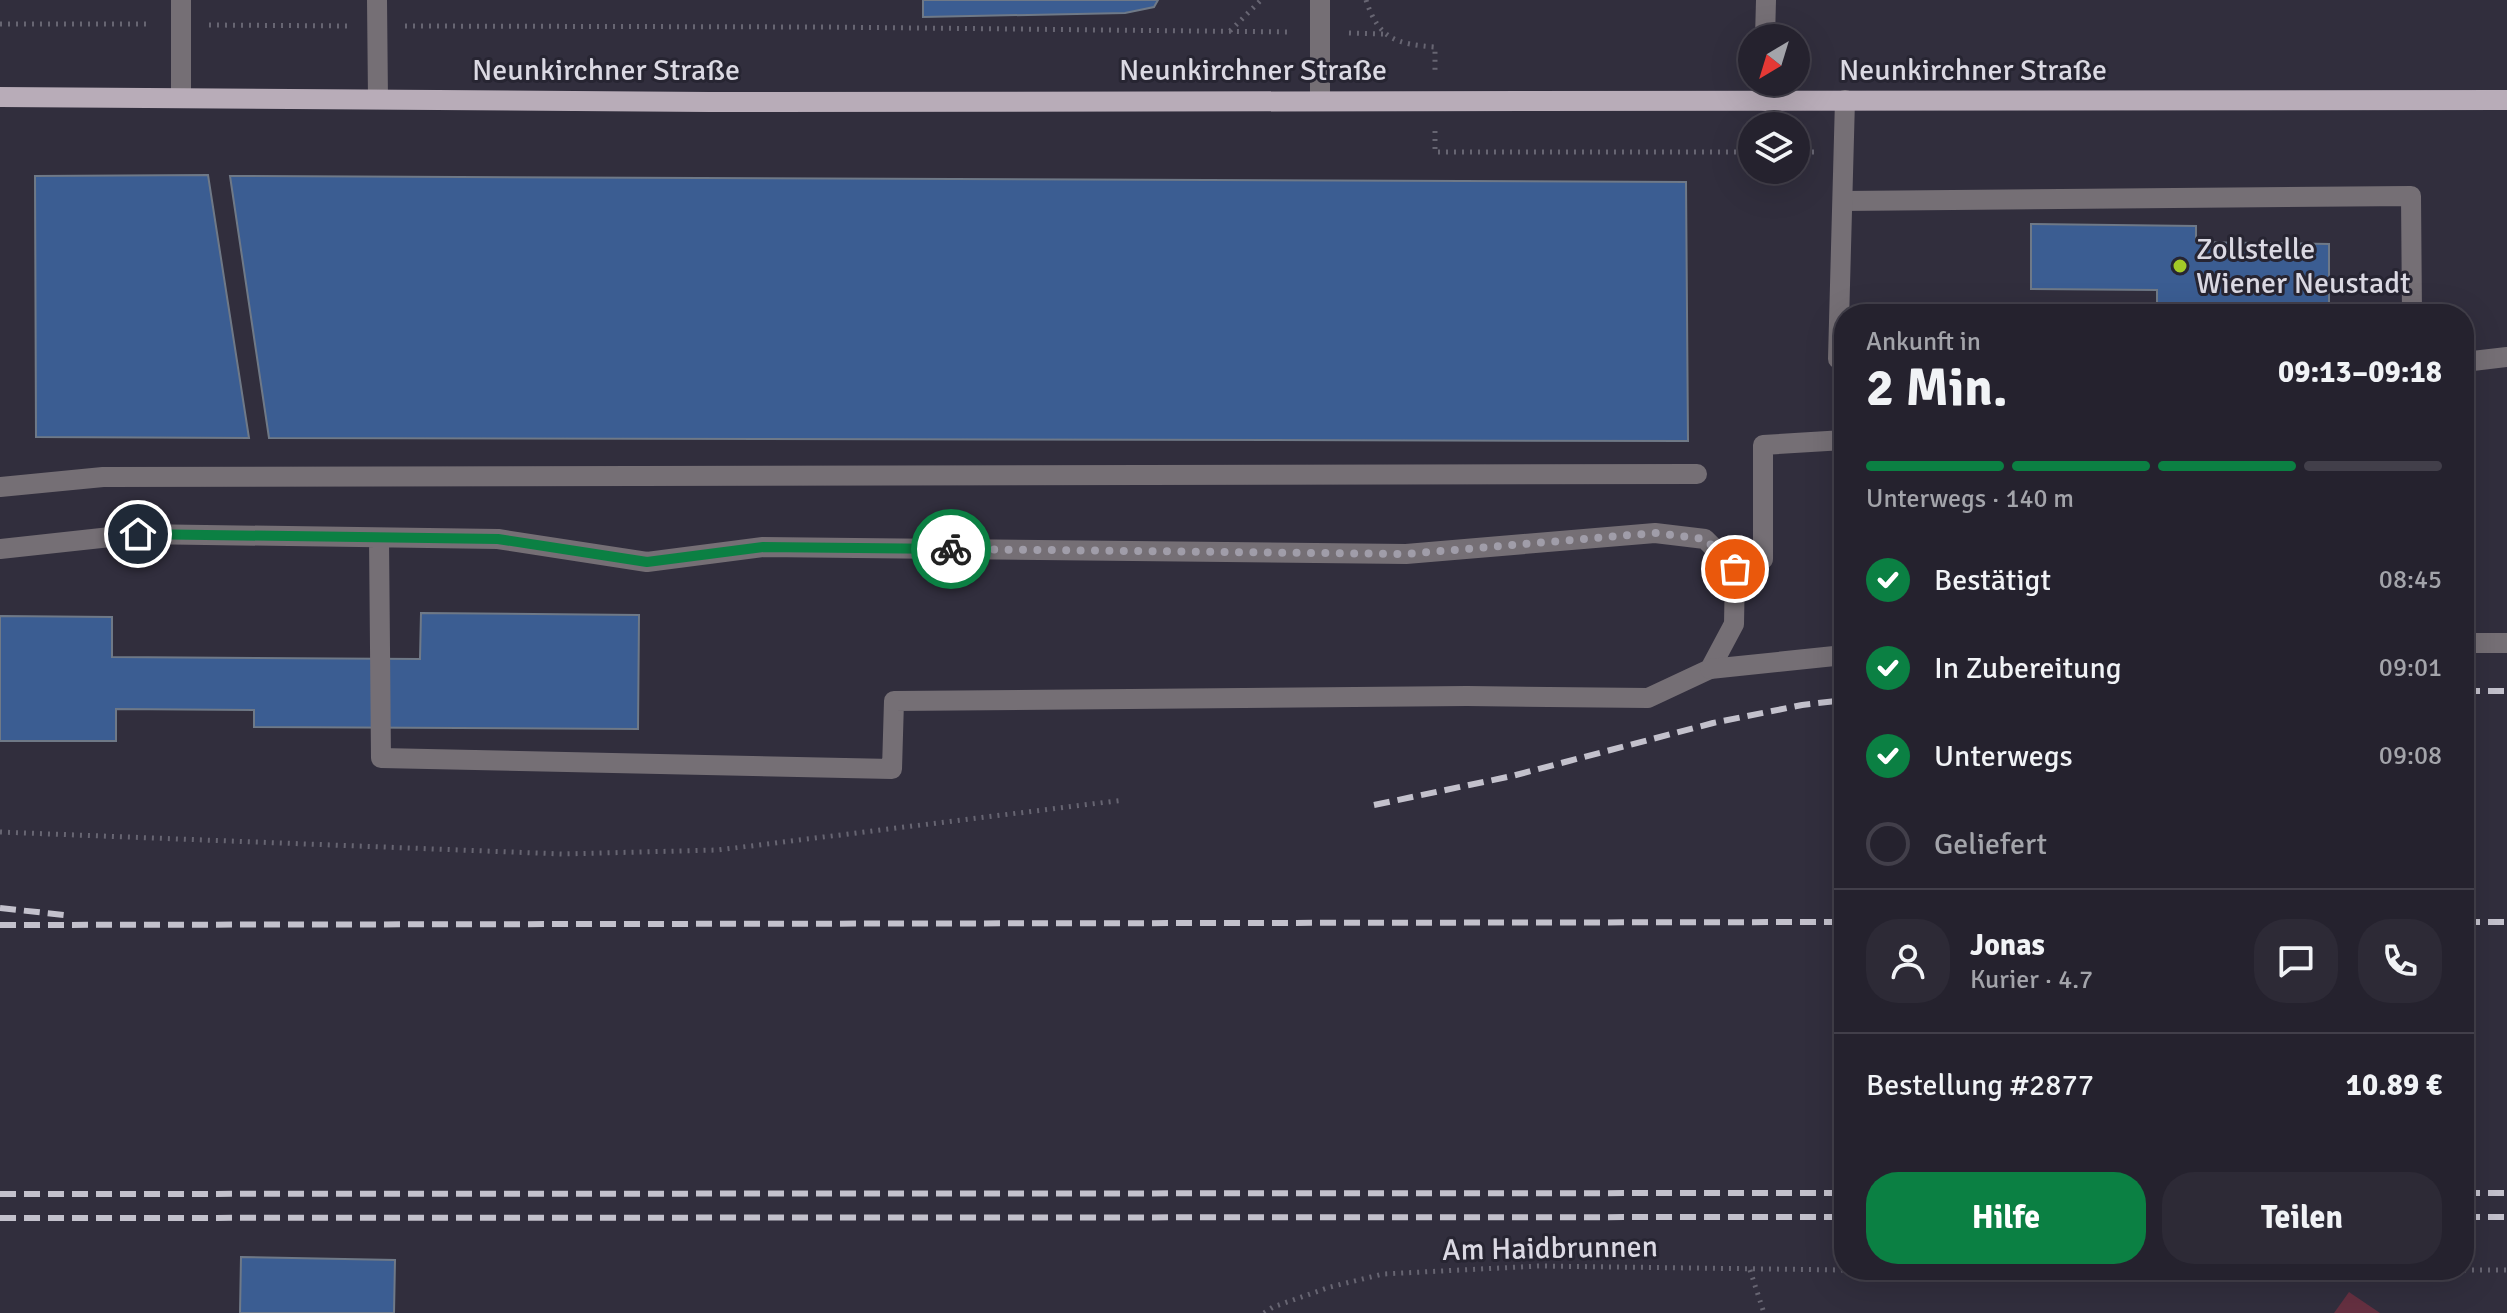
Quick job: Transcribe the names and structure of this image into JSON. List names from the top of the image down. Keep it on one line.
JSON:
{"streets":{"main road":["Neunkirchner Straße"],"path":["Am Haidbrunnen"]},"places":["Zollstelle Wiener Neustadt"],"north":"bottom left","page":{"heading":["2 Min.","Ankunft in","09:13–09:18"],"panel":["Jonas","Kurier · 4.7","Bestellung #2877","10.89 €"],"bar":"Unterwegs · 140 m","list":[["Bestätigt","08:45"],["In Zubereitung","09:01"],["Unterwegs","09:08"],"Geliefert"],"buttons":["Hilfe","Teilen"]}}
